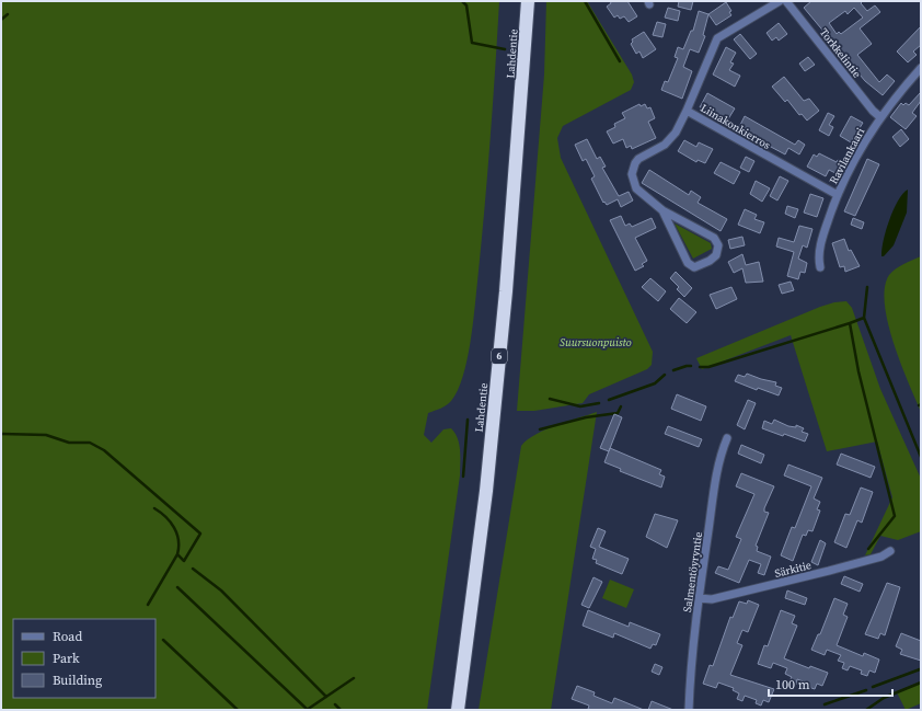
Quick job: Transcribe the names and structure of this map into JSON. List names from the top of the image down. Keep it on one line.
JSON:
{"streets":{"highway":["Lahdentie","6"],"street":["Torkkelintie","Liinakonkierros","Ravilankaari","Särkitie","Salmentöyryntie"]},"crossings":[["Torkkelintie","Ravilankaari"],["Liinakonkierros","Ravilankaari"],["Särkitie","Salmentöyryntie"]],"parks":["Suursuonpuisto"],"legend":["Road","Park","Building"],"scale_bar":"100 m"}
